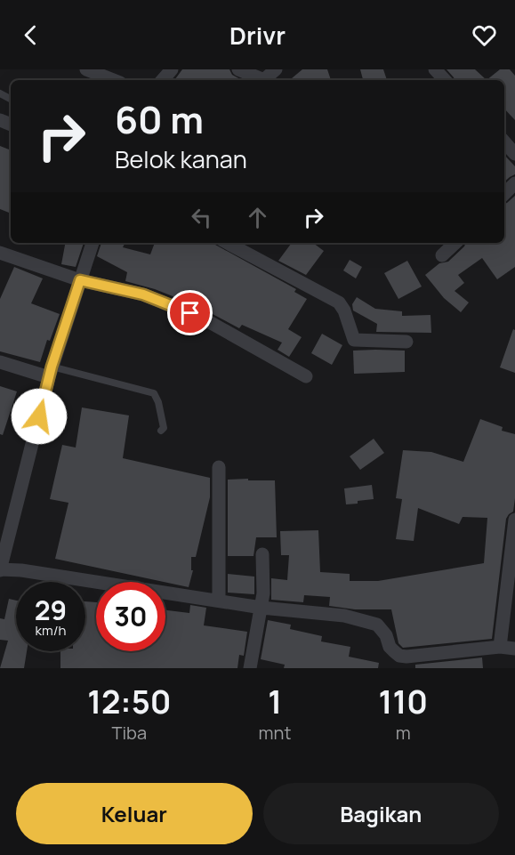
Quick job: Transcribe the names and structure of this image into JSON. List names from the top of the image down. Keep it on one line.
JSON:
{"page":{"header":"Drivr","turn":["60 m","Belok kanan"],"speed":"29 km/h","limit":"30","eta":["12:50","Tiba","1","mnt","110","m"],"buttons":["Keluar","Bagikan"]}}
